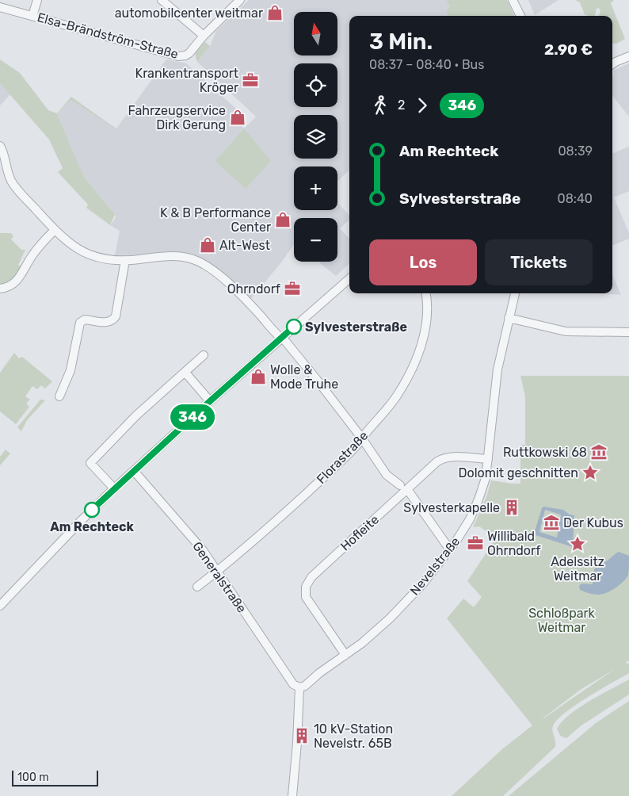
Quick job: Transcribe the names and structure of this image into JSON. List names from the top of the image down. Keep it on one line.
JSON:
{"streets":{"street":["Elsa-Brändström-Straße","Florastraße","Hofleite","Nevelstraße","Generalstraße"]},"crossings":[["Florastraße","Generalstraße"],["Hofleite","Nevelstraße"],["Nevelstraße","Generalstraße"]],"parks":["Schloßpark Weitmar"],"places":{"shop":["automobilcenter weitmar","Fahrzeugservice Dirk Gerung","K & B Performance Center","Alt-West","Wolle & Mode Truhe"],"office":["Krankentransport Kröger","Ohrndorf","Willibald Ohrndorf"],"other":["Sylvesterstraße","Am Rechteck"],"museum":["Ruttkowski 68","Der Kubus"],"place":["Dolomit geschnitten","Adelssitz Weitmar"],"building":["Sylvesterkapelle","10 kV-Station Nevelstr. 65B"]},"lines":["bus line 346"],"scale_bar":"100 m","north":"top","page":{"on_map":"346","map_buttons":["+","−"],"heading":["3 Min.","08:37 – 08:40 · Bus","2.90 €"],"legs":["2","346"],"list":[{"name":"Am Rechteck","value":"08:39"},{"name":"Sylvesterstraße","value":"08:40"}],"buttons":["Los","Tickets"],"scale":"100 m"}}
